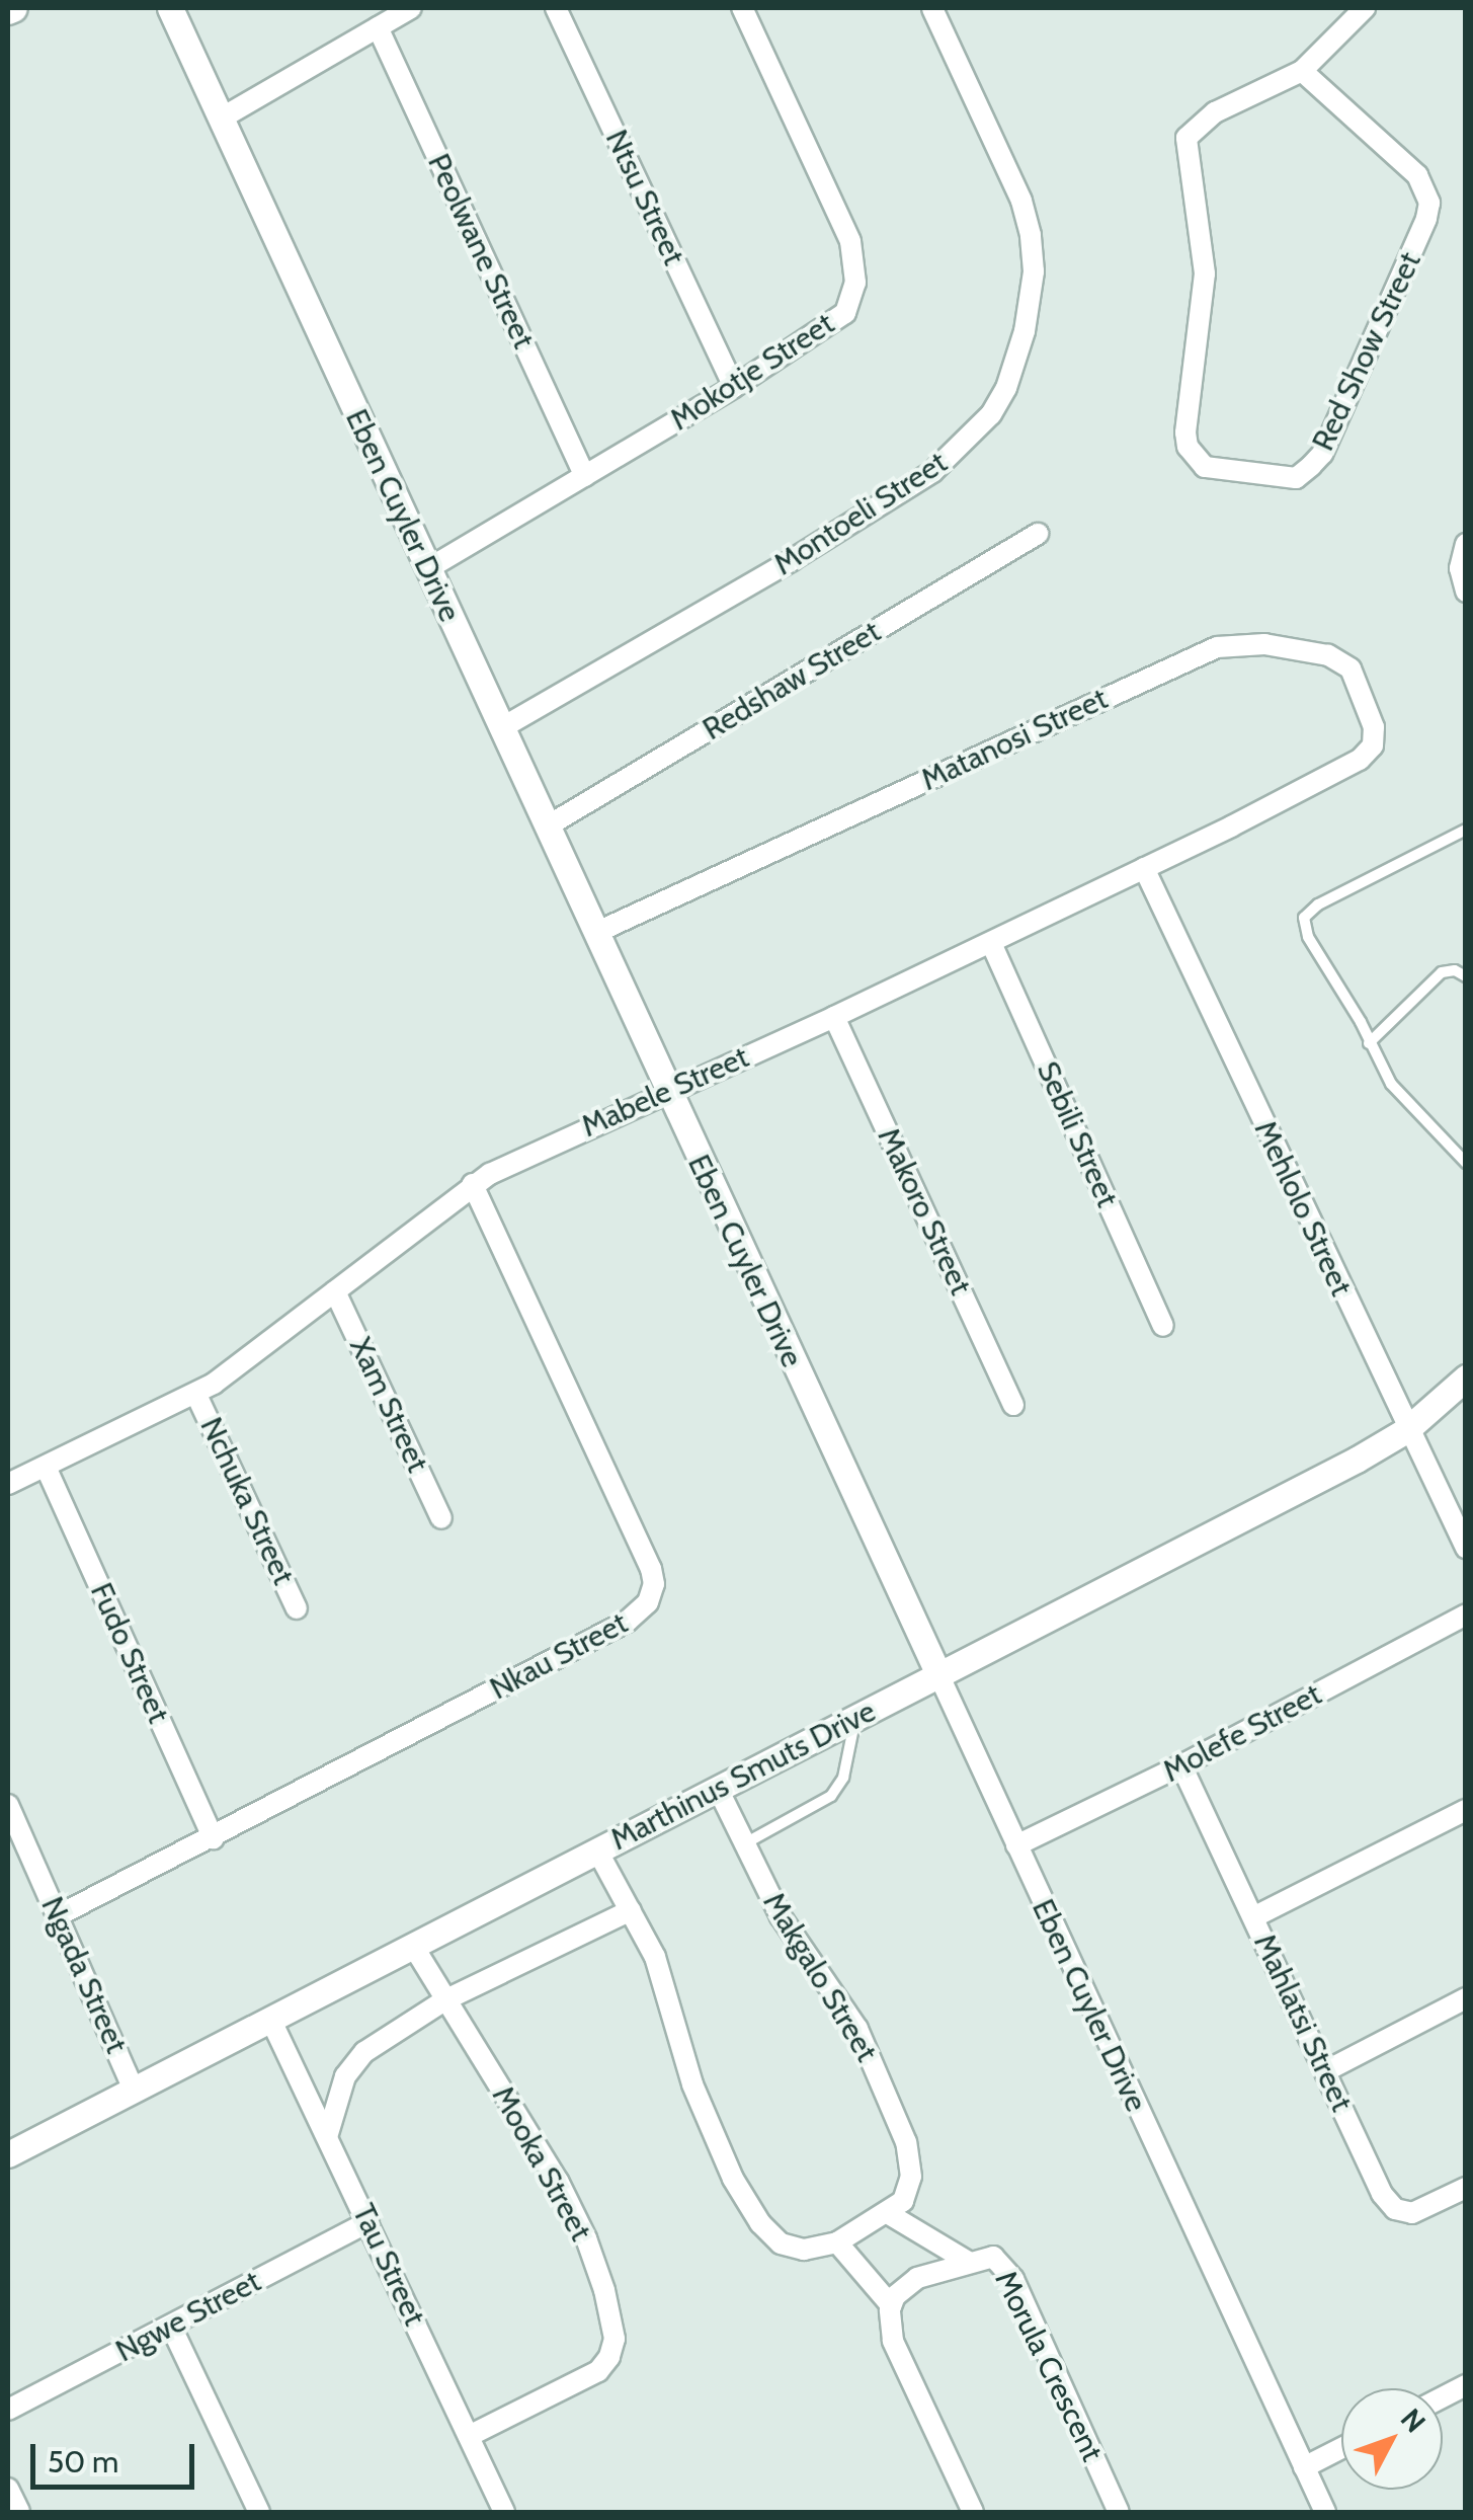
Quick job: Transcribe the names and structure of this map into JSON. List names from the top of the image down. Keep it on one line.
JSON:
{"streets":{"street":["Ntsu Street","Peolwane Street","Red Show Street","Mokotje Street","Montoeli Street","Eben Cuyler Drive","Redshaw Street","Matanosi Street","Mabele Street","Sebili Street","Mehlolo Street","Makoro Street","Xam Street","Nchuka Street","Fudo Street","Nkau Street","Molefe Street","Marthinus Smuts Drive","Ngada Street","Makgalo Street","Mahlatsi Street","Mooka Street","Tau Street","Ngwe Street","Morula Crescent"]},"crossings":[["Ntsu Street","Mokotje Street"],["Peolwane Street","Mokotje Street"],["Mokotje Street","Eben Cuyler Drive"],["Montoeli Street","Eben Cuyler Drive"],["Eben Cuyler Drive","Redshaw Street"],["Eben Cuyler Drive","Matanosi Street"],["Eben Cuyler Drive","Mabele Street"],["Eben Cuyler Drive","Molefe Street"],["Eben Cuyler Drive","Marthinus Smuts Drive"],["Matanosi Street","Mabele Street"],["Mabele Street","Sebili Street"],["Mabele Street","Mehlolo Street"],["Mabele Street","Makoro Street"],["Mabele Street","Xam Street"],["Mabele Street","Nchuka Street"],["Mabele Street","Fudo Street"],["Mabele Street","Nkau Street"],["Mehlolo Street","Marthinus Smuts Drive"],["Fudo Street","Nkau Street"],["Nkau Street","Ngada Street"],["Molefe Street","Mahlatsi Street"],["Marthinus Smuts Drive","Ngada Street"],["Marthinus Smuts Drive","Makgalo Street"],["Marthinus Smuts Drive","Mooka Street"],["Marthinus Smuts Drive","Tau Street"],["Mooka Street","Tau Street"],["Tau Street","Ngwe Street"]],"scale_bar":"50 m","north":"top right"}
